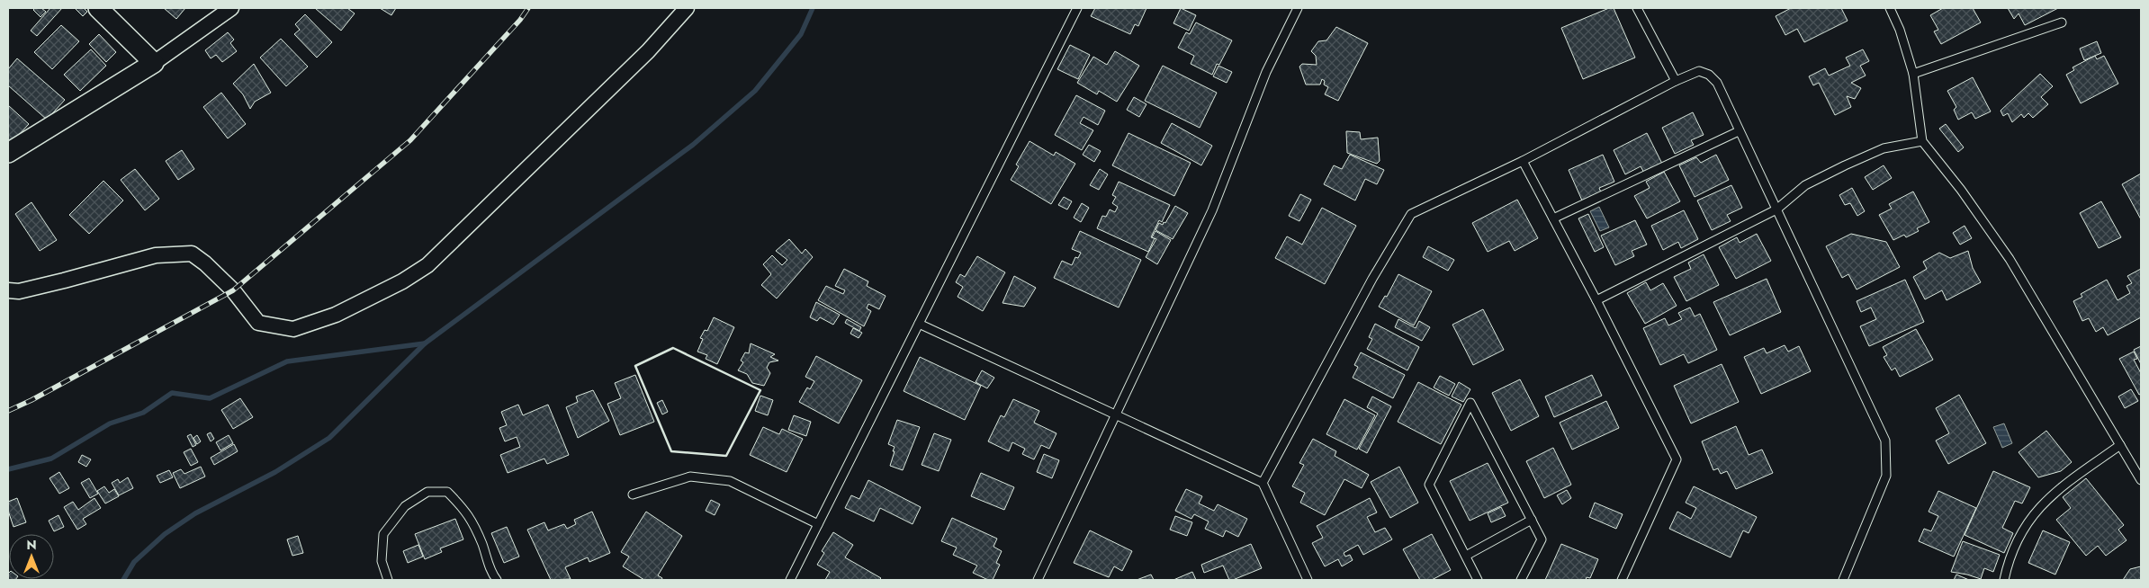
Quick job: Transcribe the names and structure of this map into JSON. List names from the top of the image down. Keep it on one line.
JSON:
{"north":"top"}
